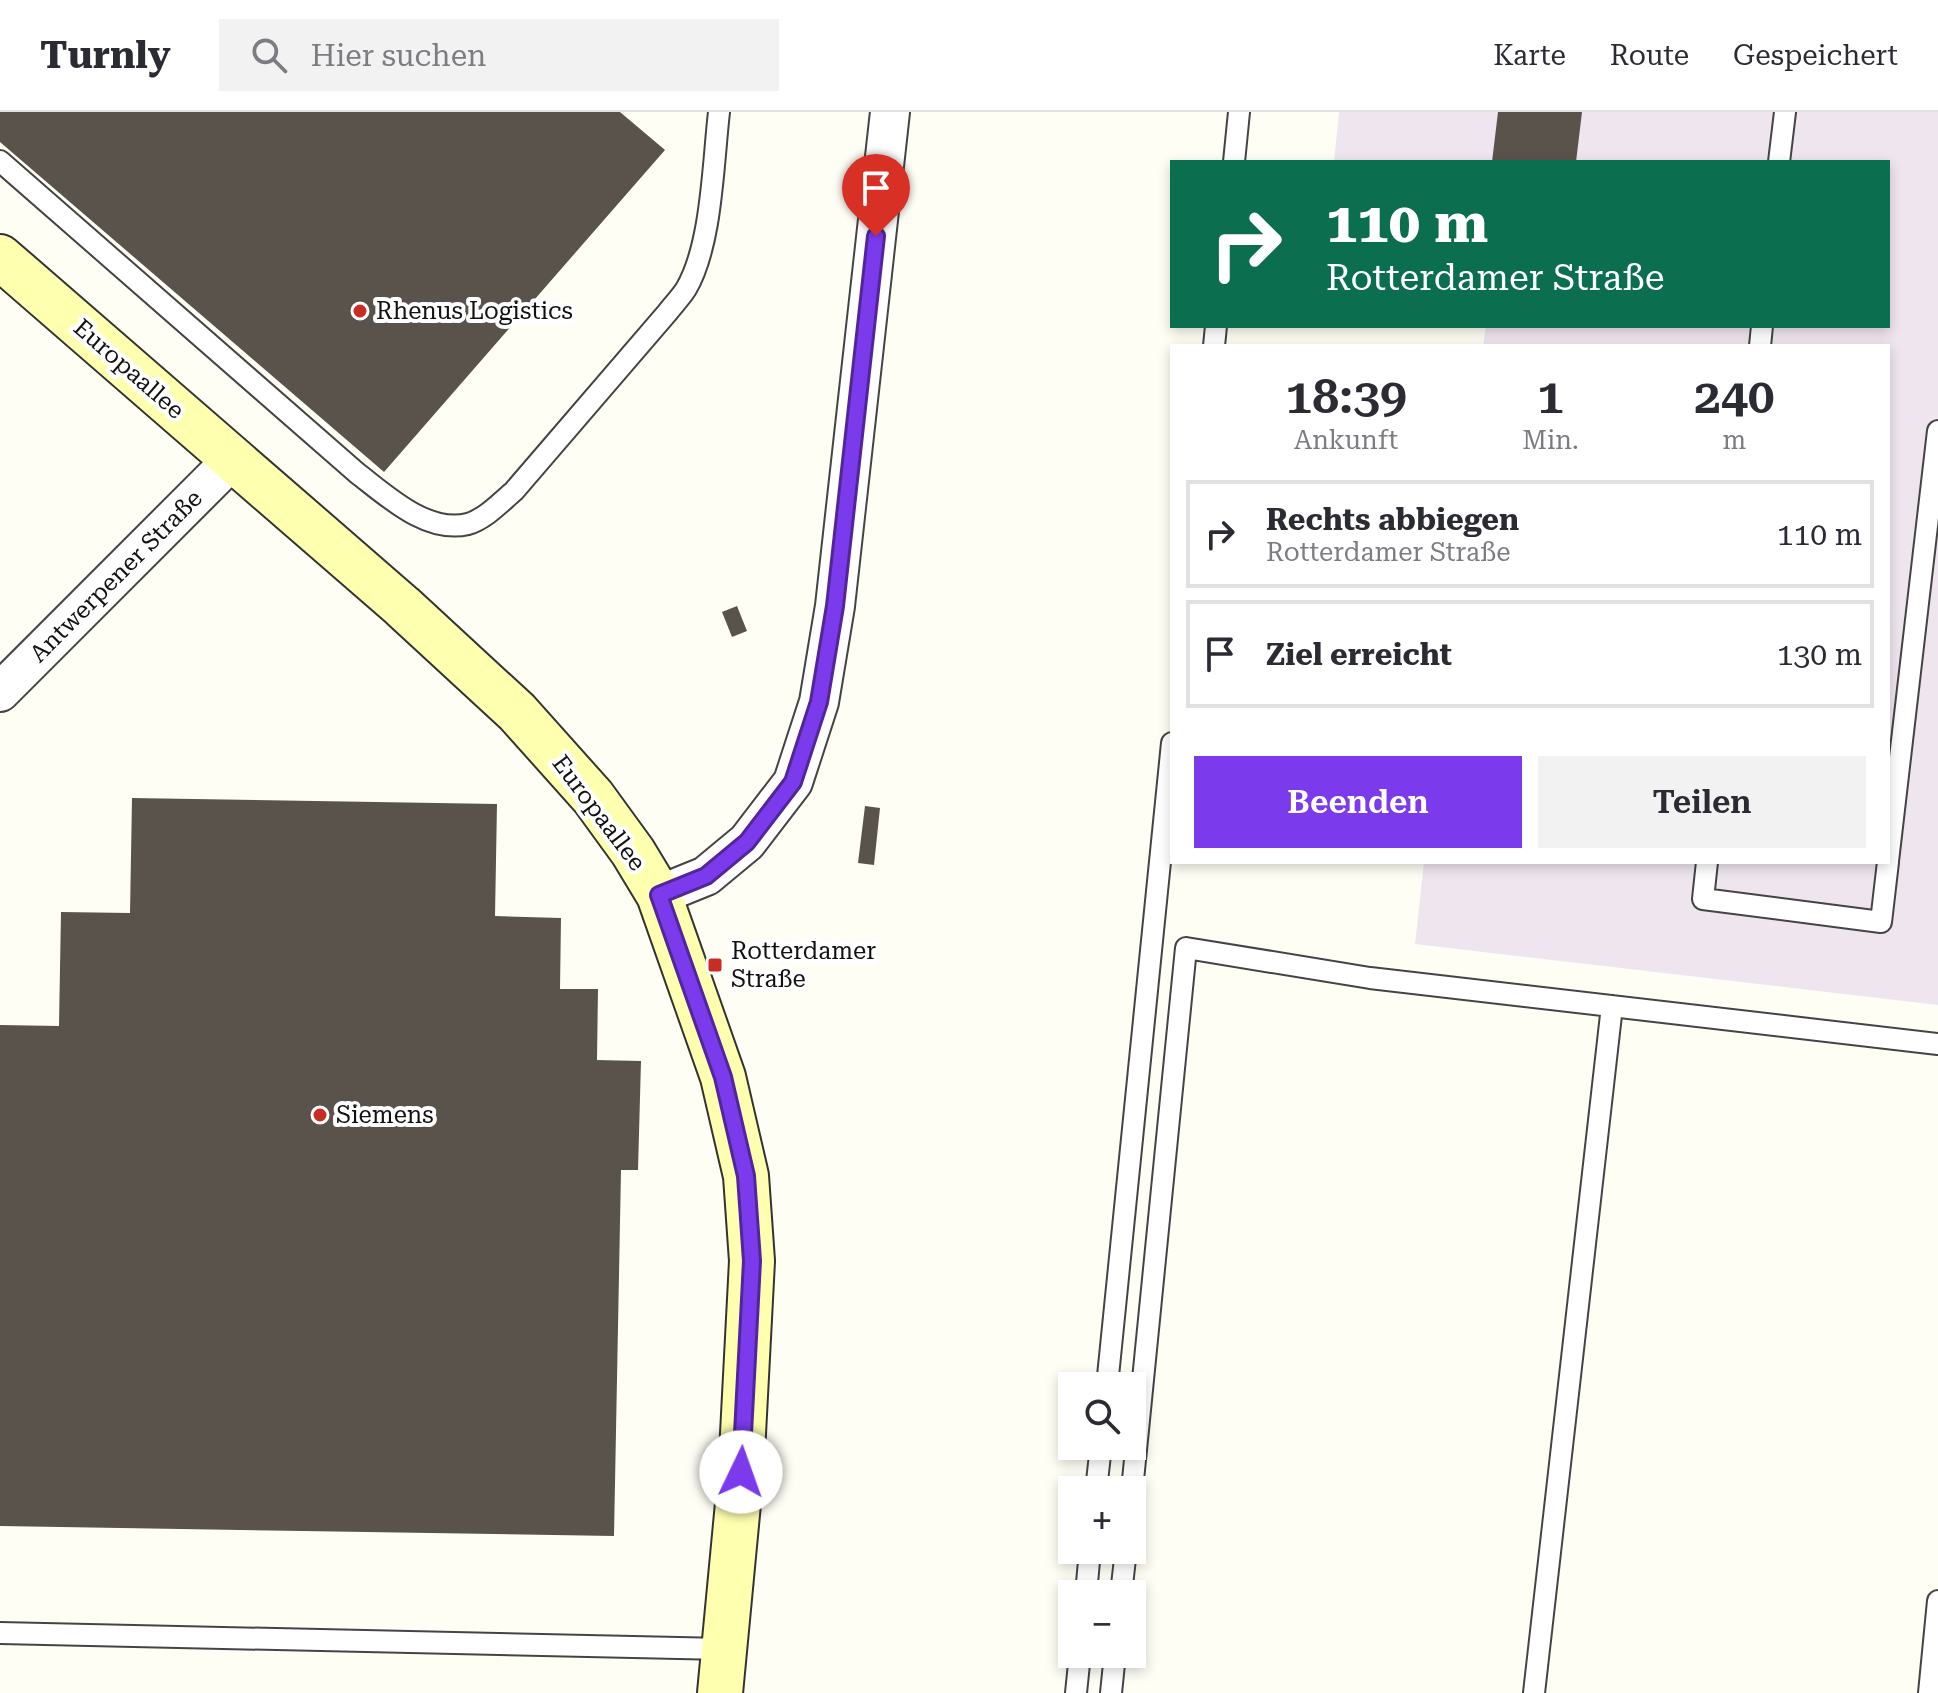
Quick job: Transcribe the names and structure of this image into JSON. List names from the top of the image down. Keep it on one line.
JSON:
{"streets":{"main road":["Europaallee"],"street":["Antwerpener Straße"]},"crossings":[["Europaallee","Antwerpener Straße"]],"places":{"other":["Rhenus Logistics","Siemens"],"transit":["Rotterdamer Straße"]},"page":{"header":"Turnly","search":"Hier suchen","nav":["Karte","Route","Gespeichert"],"turn":["110 m","Rotterdamer Straße"],"eta":["18:39","Ankunft","1","Min.","240","m"],"list":[{"name":"Rechts abbiegen","note":"Rotterdamer Straße","value":"110 m"},{"name":"Ziel erreicht","value":"130 m"}],"buttons":["Beenden","Teilen"],"map_buttons":["+","−"]}}
